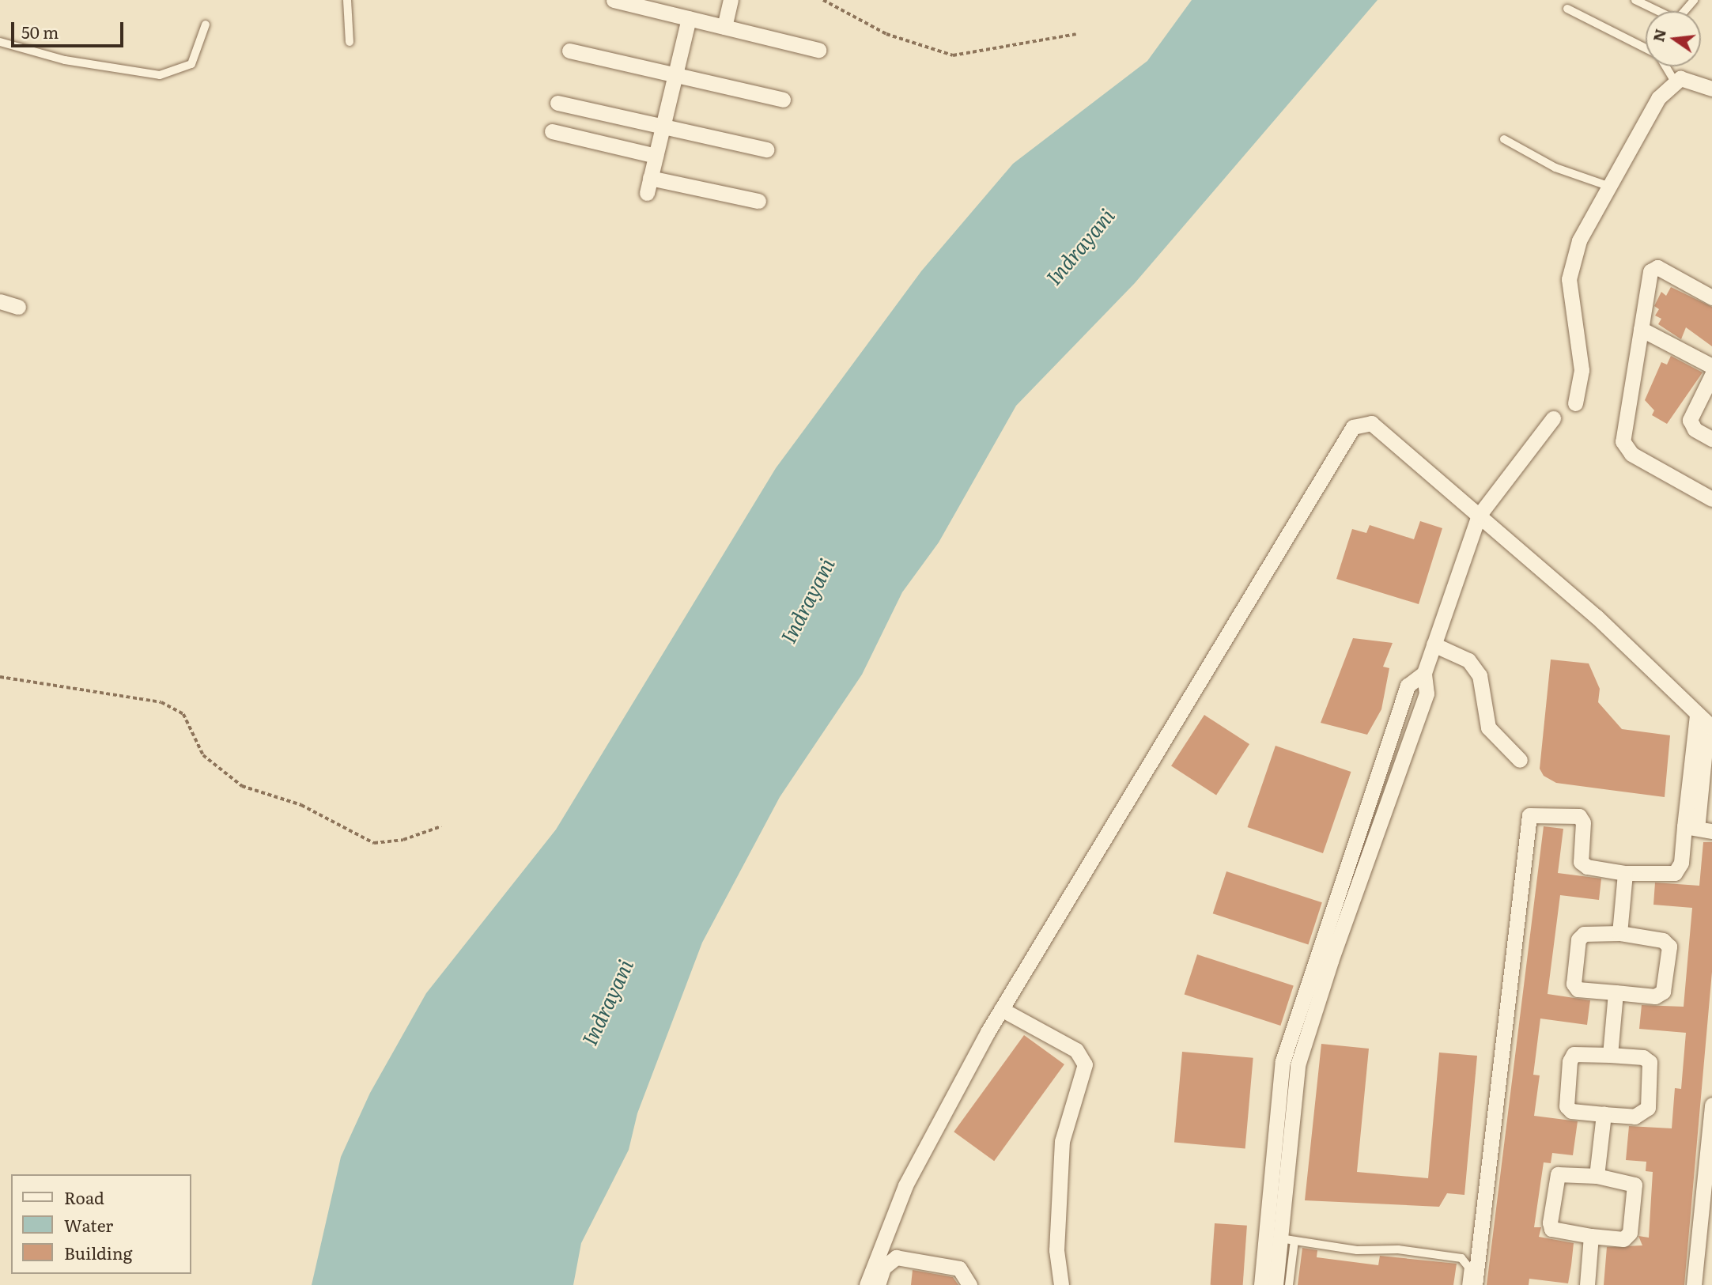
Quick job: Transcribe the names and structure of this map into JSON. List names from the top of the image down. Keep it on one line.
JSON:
{"water":["Indrayani"],"legend":["Road","Water","Building"],"scale_bar":"50 m","north":"left"}
